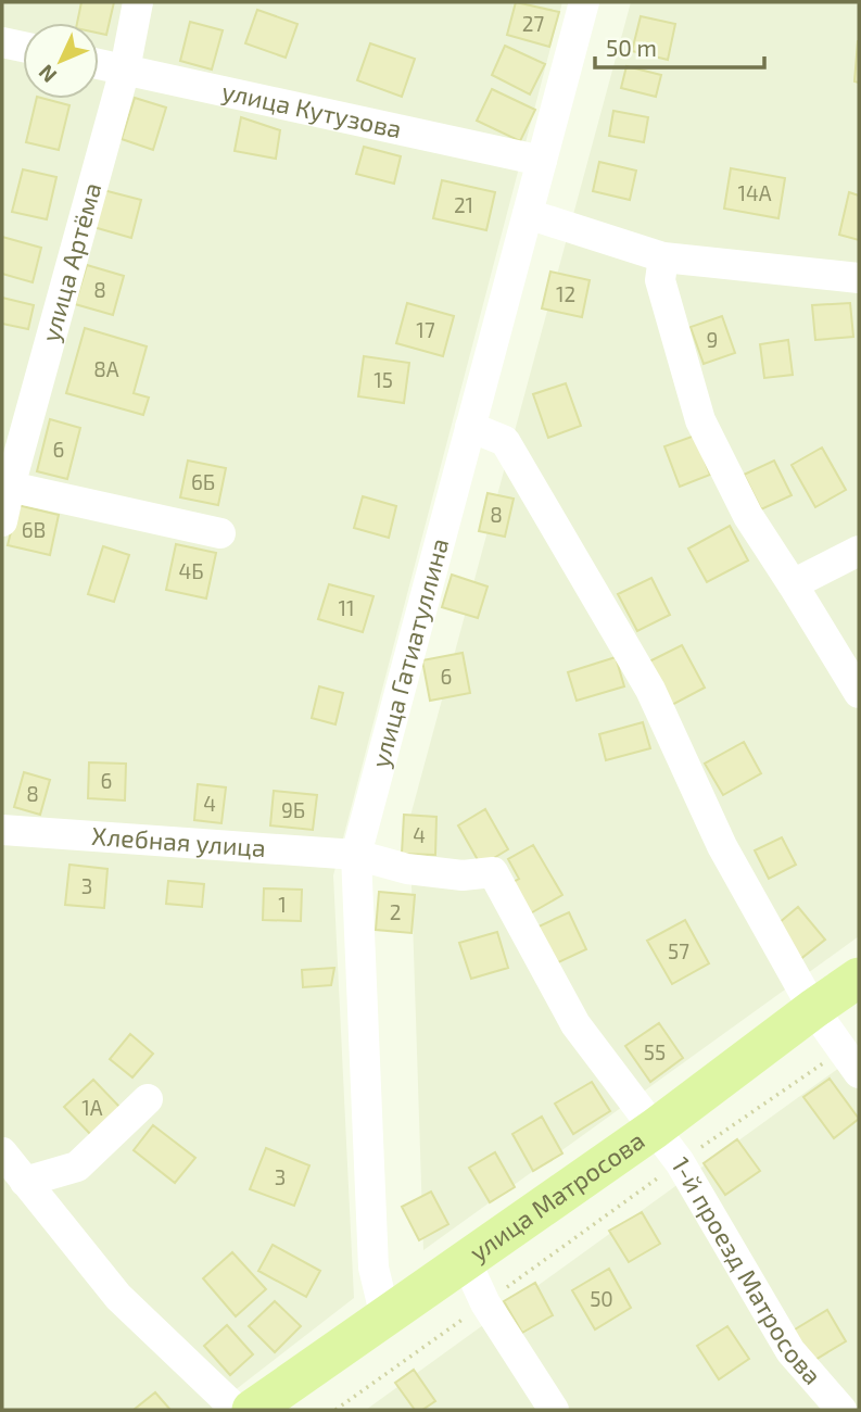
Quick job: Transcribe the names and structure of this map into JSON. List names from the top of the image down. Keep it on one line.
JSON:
{"streets":{"main road":["улица Матросова"],"street":["улица Кутузова","улица Артёма","улица Гатиатуллина","Хлебная улица","1-й проезд Матросова"]},"crossings":[["улица Кутузова","улица Артёма"],["улица Кутузова","улица Гатиатуллина"],["улица Гатиатуллина","Хлебная улица"],["улица Гатиатуллина","улица Матросова"],["Хлебная улица","улица Матросова"],["Хлебная улица","1-й проезд Матросова"],["улица Матросова","1-й проезд Матросова"]],"house_numbers":["27","14А","21","8","12","17","9","8А","15","6","6Б","8","6В","4Б","11","6","6","8","4","9Б","4","3","1","2","57","55","1А","3","50"],"scale_bar":"50 m","north":"bottom left"}
